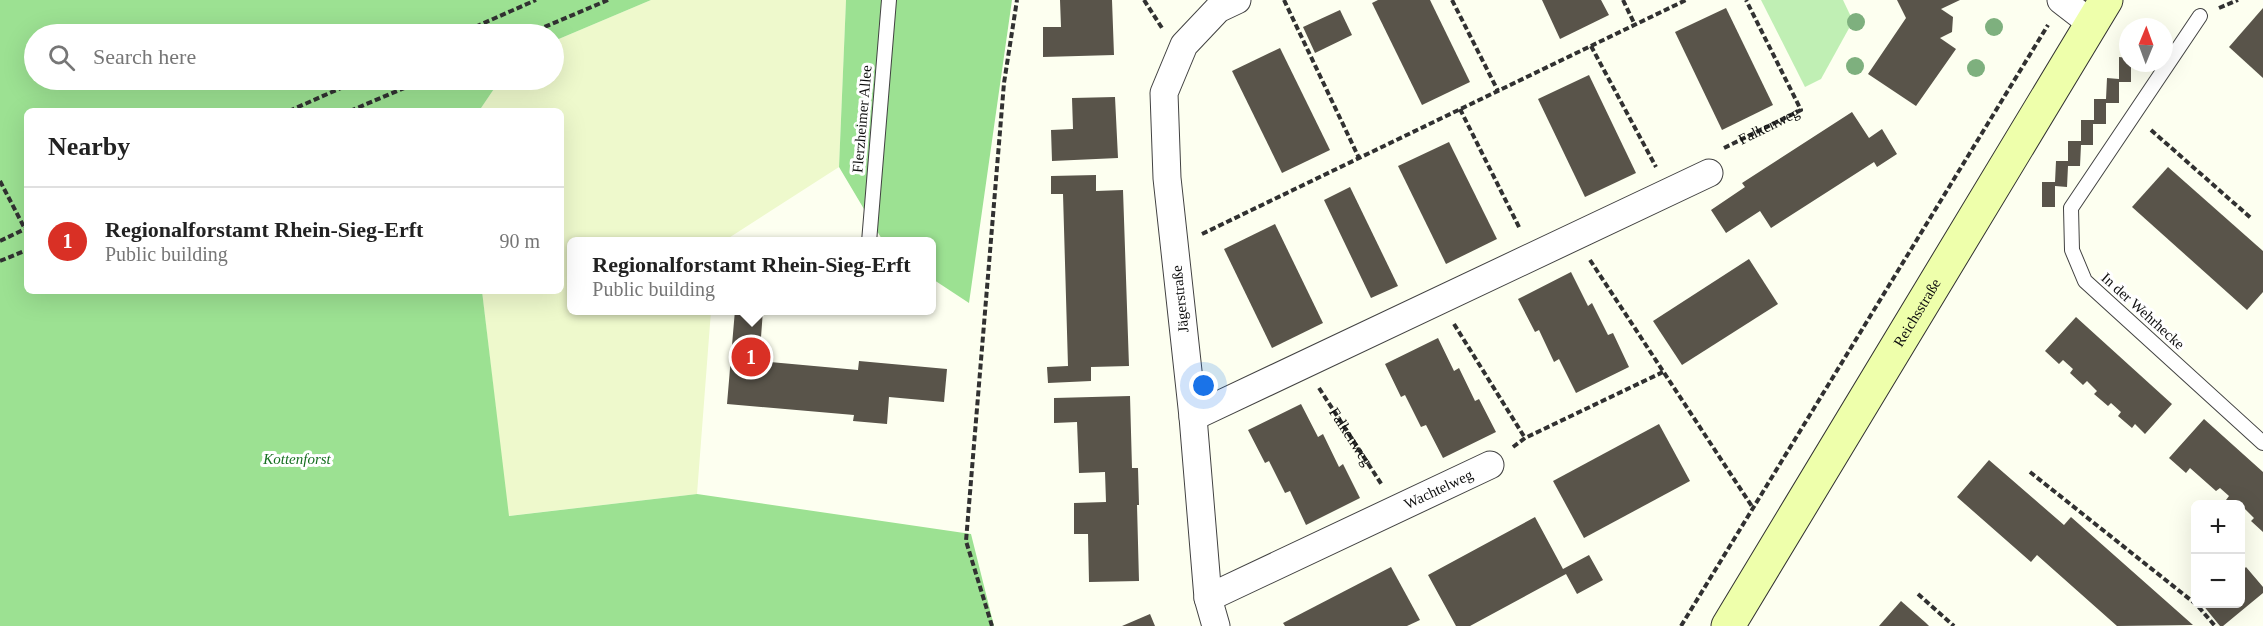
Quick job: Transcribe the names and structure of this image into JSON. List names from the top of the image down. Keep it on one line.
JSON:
{"streets":{"main road":["Reichsstraße"],"street":["Jägerstraße","Wachtelweg"],"lane":["Flerzheimer Allee","In der Wehrhecke"],"path":["Falkenweg"]},"crossings":[["Falkenweg","Wachtelweg"],["Jägerstraße","Wachtelweg"]],"parks":["Kottenforst"],"north":"top","page":{"search":"Search here","heading":"Nearby","list":[{"mark":"1","name":"Regionalforstamt Rhein-Sieg-Erft","note":"Public building","value":"90 m"}],"popup":["Regionalforstamt Rhein-Sieg-Erft","Public building"],"pins":"1","map_buttons":["+","−"]}}
